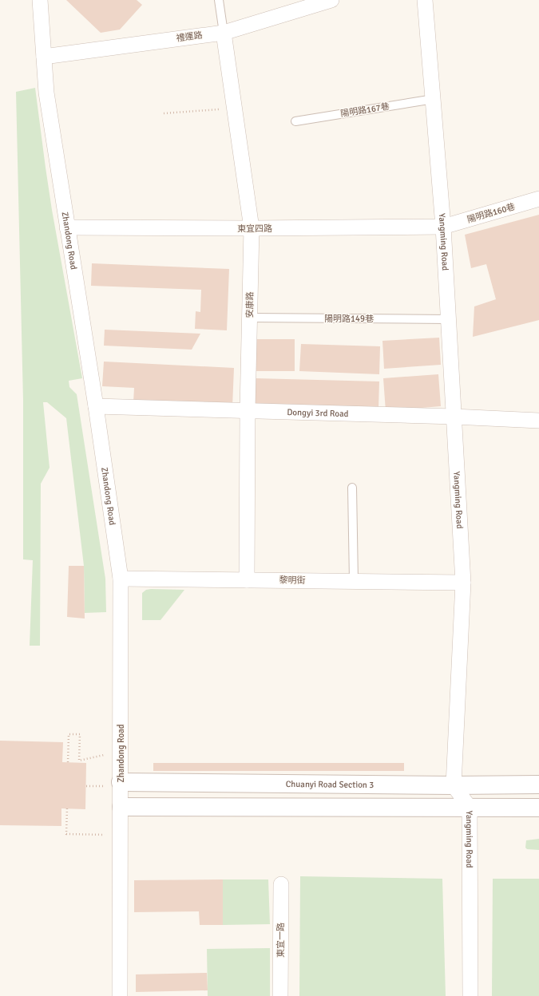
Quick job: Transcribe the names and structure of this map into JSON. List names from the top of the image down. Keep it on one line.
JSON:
{"streets":{"street":["禮運路","陽明路160巷","東宜四路","Zhandong Road","Yangming Road","安康路","Dongyi 3rd Road","黎明街","Chuanyi Road Section 3","東宜一路"],"lane":["陽明路167巷","陽明路149巷"]},"crossings":[["禮運路","Zhandong Road"],["禮運路","安康路"],["陽明路167巷","Yangming Road"],["陽明路160巷","東宜四路"],["陽明路160巷","Yangming Road"],["東宜四路","Zhandong Road"],["東宜四路","Yangming Road"],["東宜四路","安康路"],["Zhandong Road","Dongyi 3rd Road"],["Zhandong Road","黎明街"],["Zhandong Road","Chuanyi Road Section 3"],["Yangming Road","陽明路149巷"],["Yangming Road","Dongyi 3rd Road"],["Yangming Road","黎明街"],["Yangming Road","Chuanyi Road Section 3"],["安康路","陽明路149巷"],["安康路","Dongyi 3rd Road"],["安康路","黎明街"]]}
